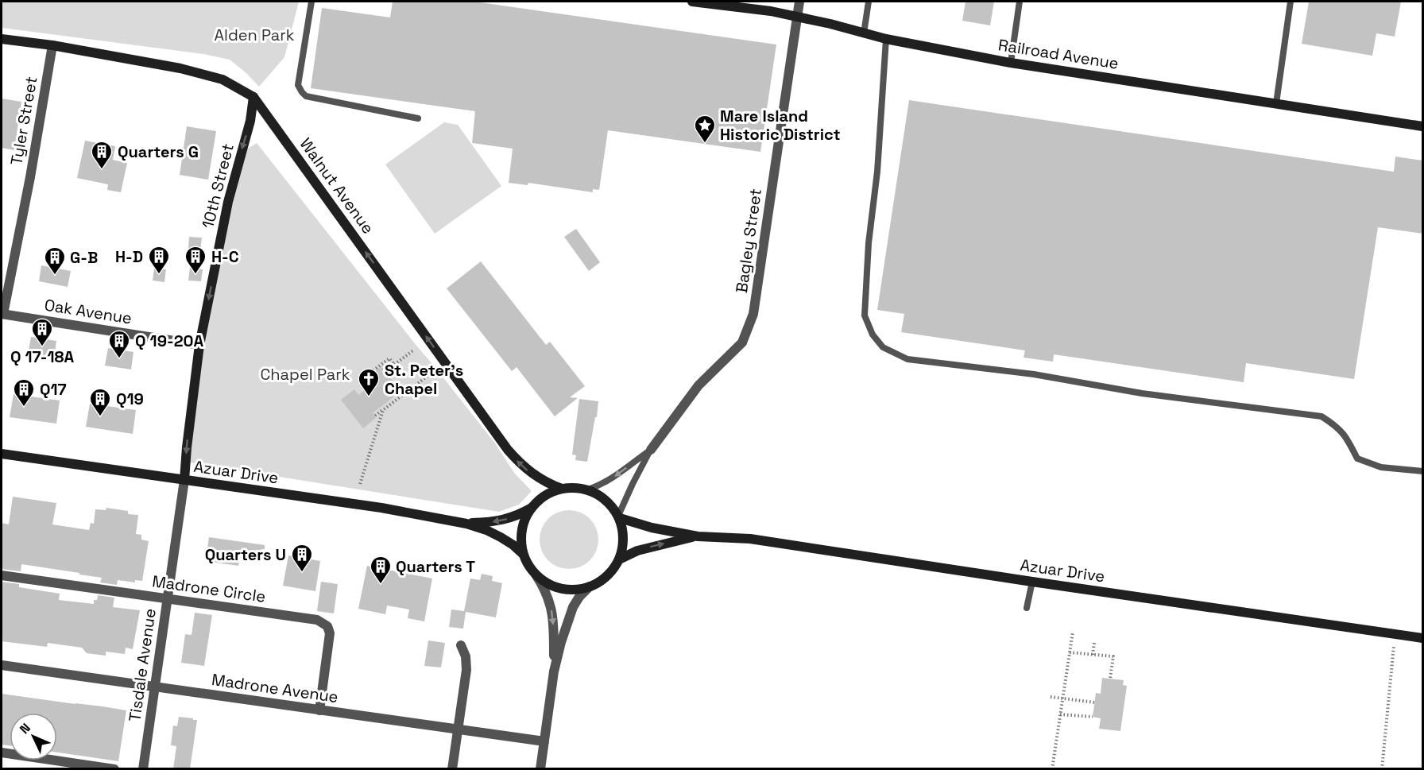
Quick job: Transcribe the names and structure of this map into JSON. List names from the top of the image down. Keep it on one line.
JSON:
{"streets":{"street":["Railroad Avenue","Tyler Street","10th Street","Walnut Avenue","Bagley Street","Oak Avenue","Azuar Drive","Madrone Circle","Tisdale Avenue","Madrone Avenue"]},"crossings":[["Railroad Avenue","Bagley Street"],["Tyler Street","Walnut Avenue"],["Tyler Street","Oak Avenue"],["10th Street","Walnut Avenue"],["10th Street","Oak Avenue"],["10th Street","Azuar Drive"],["10th Street","Tisdale Avenue"],["Walnut Avenue","Bagley Street"],["Walnut Avenue","Azuar Drive"],["Bagley Street","Azuar Drive"],["Azuar Drive","Tisdale Avenue"],["Madrone Circle","Tisdale Avenue"],["Madrone Circle","Madrone Avenue"],["Tisdale Avenue","Madrone Avenue"]],"one_way":["10th Street","Walnut Avenue"],"parks":["Alden Park","Chapel Park"],"places":{"place":["Mare Island Historic District"],"building":["Quarters G","H-D","H-C","G-B","Q 17-18A","Q 19-20A","Q17","Q19","Quarters U","Quarters T"],"church":["St. Peter's Chapel"]},"north":"top left"}
